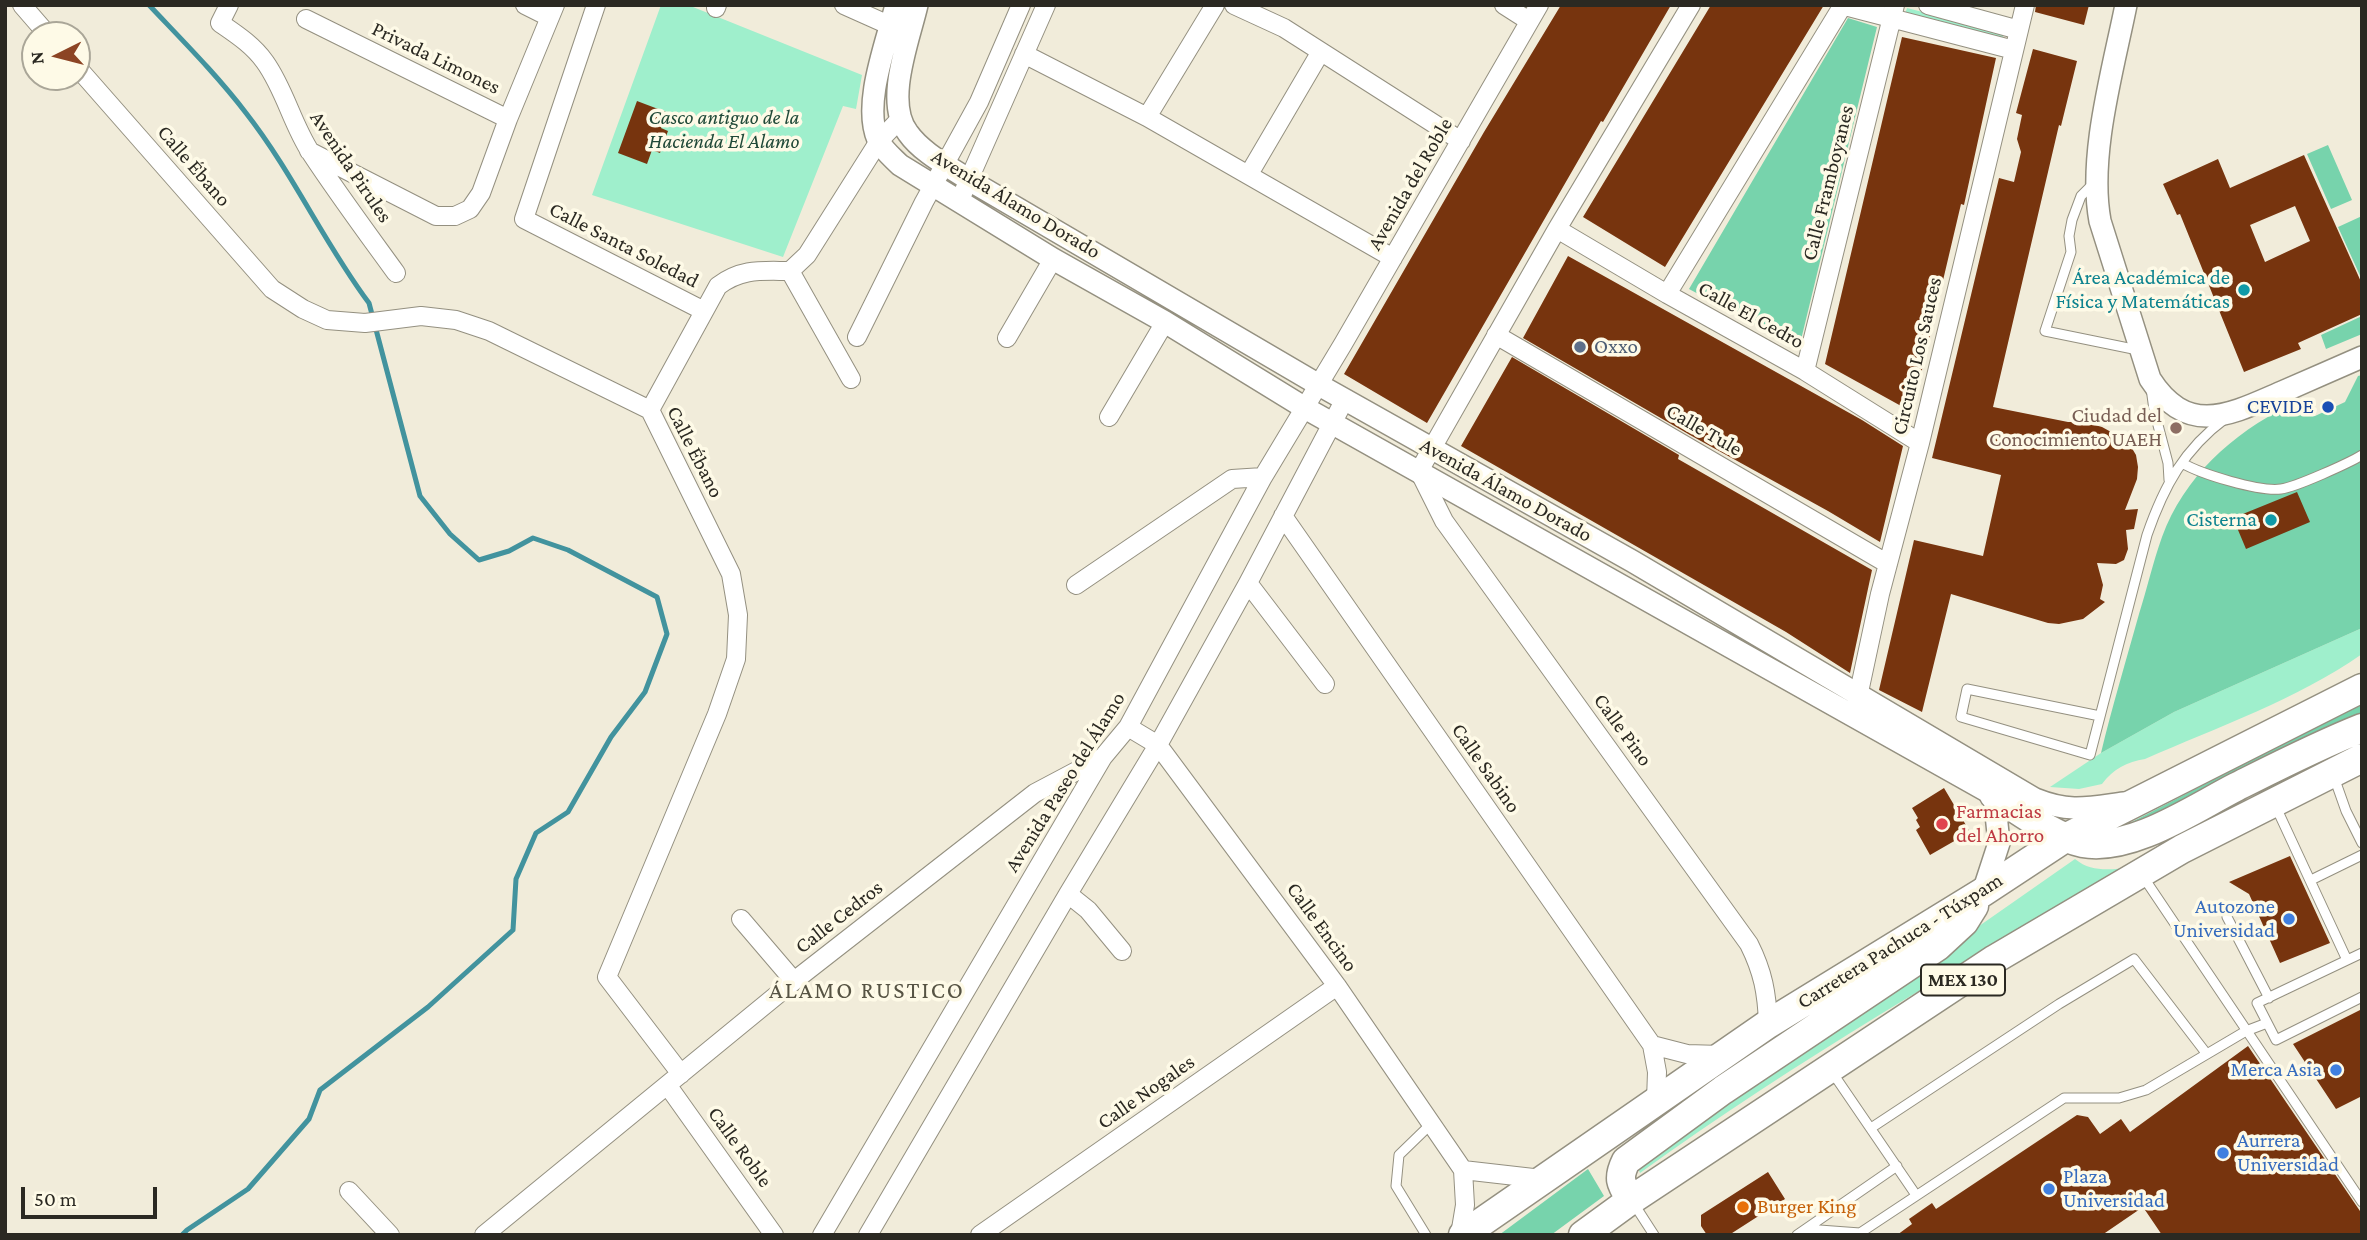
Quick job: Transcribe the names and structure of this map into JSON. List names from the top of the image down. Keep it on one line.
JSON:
{"streets":{"main road":["Carretera Pachuca - Túxpam","MEX 130"],"street":["Privada Limones","Calle Ébano","Avenida Pirules","Calle Framboyanes","Avenida del Roble","Avenida Álamo Dorado","Calle Santa Soledad","Calle El Cedro","Circuito Los Sauces","Calle Tule","Calle Pino","Calle Sabino","Avenida Paseo del Álamo","Calle Cedros","Calle Encino","Calle Nogales","Calle Roble"]},"crossings":[["Calle Ébano","Calle Cedros"],["Calle Ébano","Calle Roble"],["Calle Framboyanes","Calle El Cedro"],["Avenida del Roble","Avenida Álamo Dorado"],["Avenida del Roble","Avenida Paseo del Álamo"],["Avenida Álamo Dorado","Circuito Los Sauces"],["Avenida Álamo Dorado","Calle Pino"],["Avenida Álamo Dorado","Avenida Paseo del Álamo"],["Avenida Álamo Dorado","Carretera Pachuca - Túxpam"],["Calle El Cedro","Circuito Los Sauces"],["Circuito Los Sauces","Calle Tule"],["Calle Pino","Carretera Pachuca - Túxpam"],["Calle Sabino","Carretera Pachuca - Túxpam"],["Avenida Paseo del Álamo","Calle Cedros"],["Avenida Paseo del Álamo","Calle Encino"],["Calle Cedros","Calle Roble"],["Calle Encino","Calle Nogales"]],"districts":["ÁLAMO RUSTICO"],"parks":["Casco antiguo de la Hacienda El Alamo"],"places":["Área Académica de Física y Matemáticas","Oxxo","CEVIDE","Ciudad del Conocimiento UAEH","Cisterna","Farmacias del Ahorro","Autozone Universidad","Merca Asia","Aurrera Universidad","Plaza Universidad","Burger King"],"scale_bar":"50 m","north":"left"}
